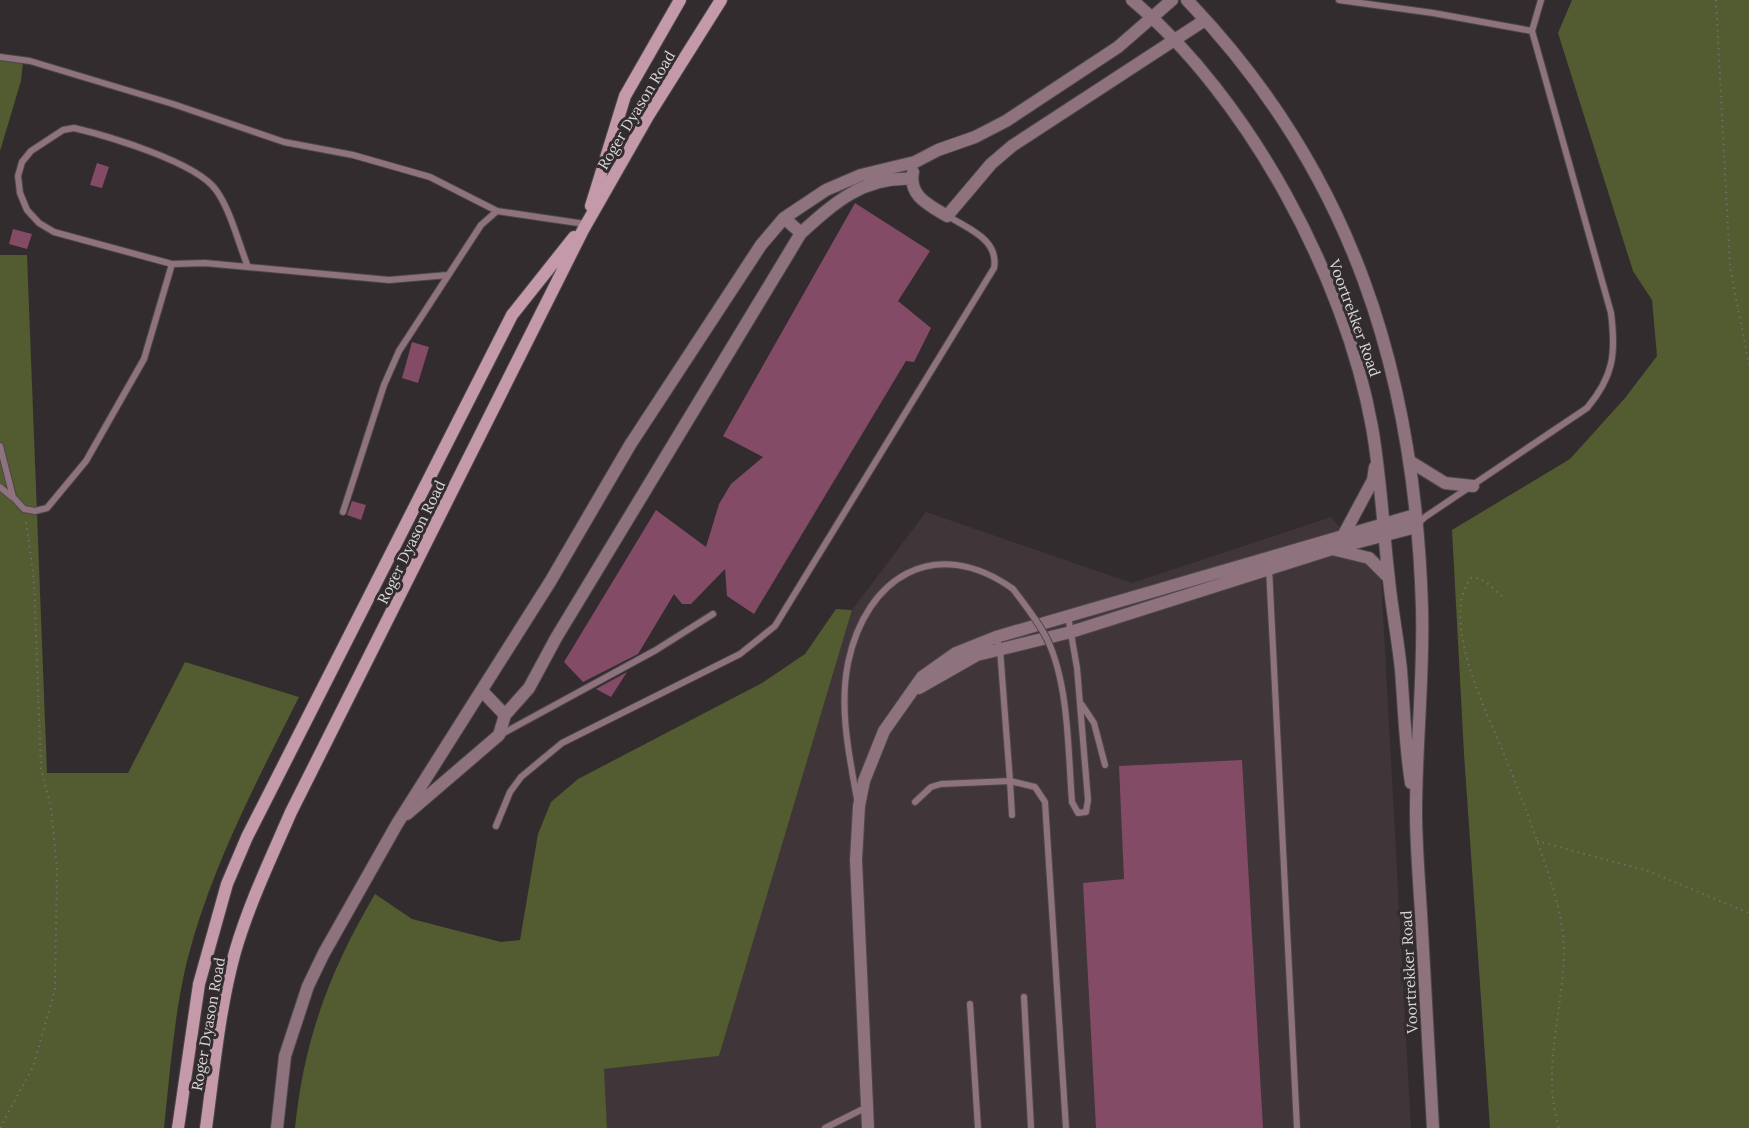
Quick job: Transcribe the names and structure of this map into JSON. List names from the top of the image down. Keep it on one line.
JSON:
{"streets":{"main road":["Roger Dyason Road"],"street":["Voortrekker Road"]}}
